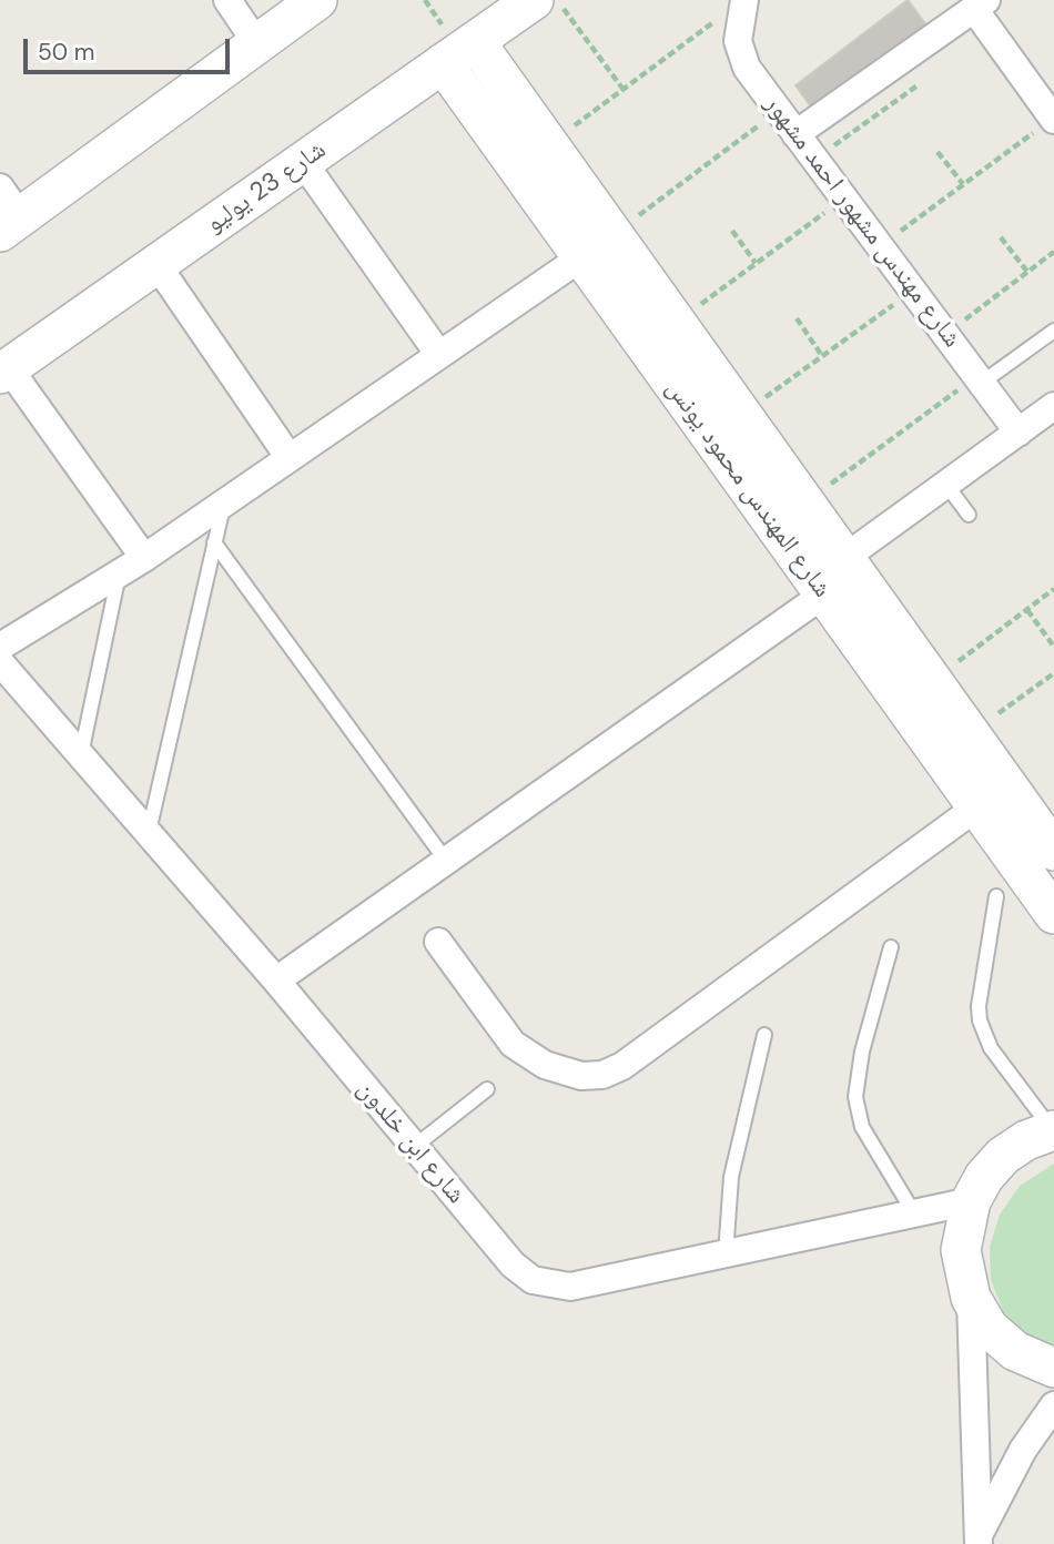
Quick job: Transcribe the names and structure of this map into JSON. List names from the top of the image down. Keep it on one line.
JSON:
{"streets":{"street":["شارع 23 يوليو","شارع مهندس مشهور احمد مشهور","شارع المهندس محمود يونس","شارع ابن خلدون"]},"crossings":[["شارع 23 يوليو","شارع المهندس محمود يونس"]],"scale_bar":"50 m"}
